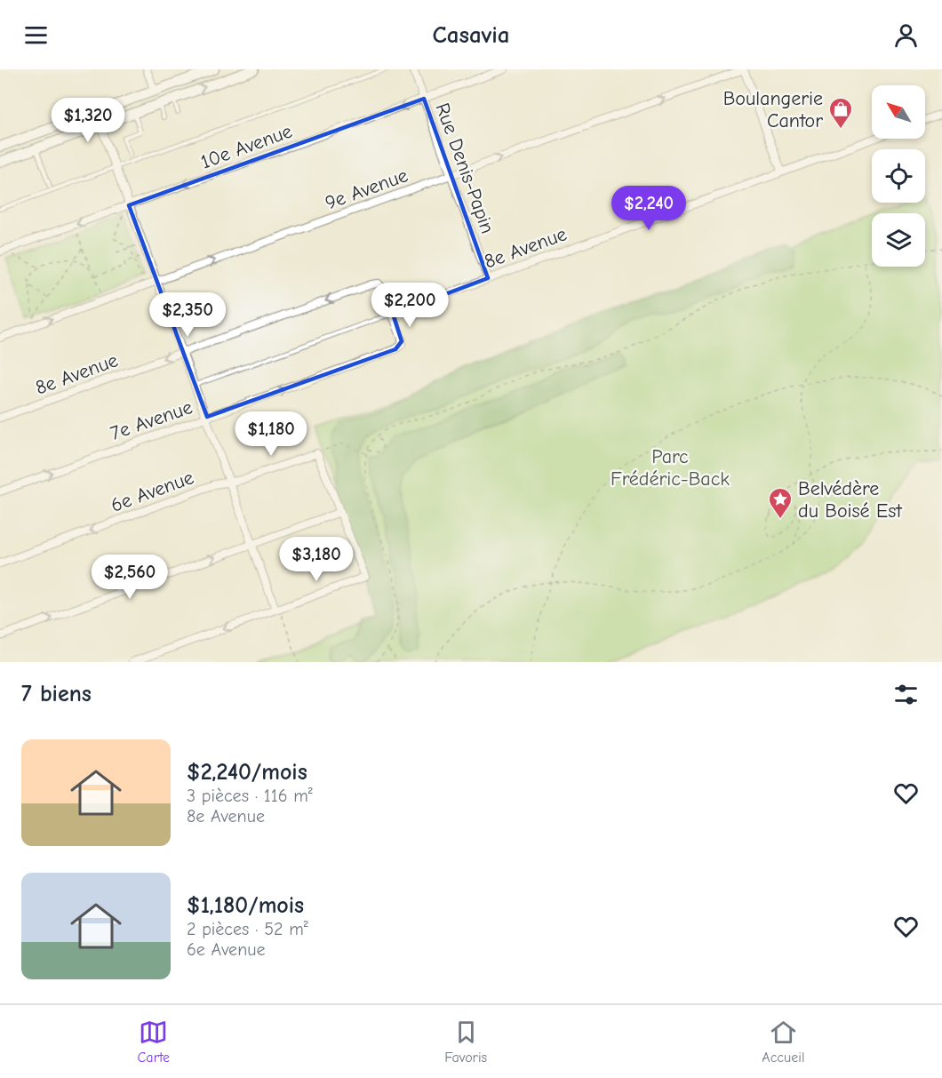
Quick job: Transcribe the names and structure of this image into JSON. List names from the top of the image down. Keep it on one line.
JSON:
{"streets":{"street":["10e Avenue","Rue Denis-Papin","9e Avenue","8e Avenue","7e Avenue","6e Avenue"]},"crossings":[["10e Avenue","Rue Denis-Papin"],["Rue Denis-Papin","9e Avenue"],["Rue Denis-Papin","8e Avenue"],["8e Avenue","7e Avenue"]],"one_way":["10e Avenue","9e Avenue","8e Avenue","7e Avenue","6e Avenue"],"parks":["Parc Frédéric-Back"],"places":{"shop":["Boulangerie Cantor"],"place":["Belvédère du Boisé Est"]},"north":"top left","page":{"header":"Casavia","price":["$1,320","$2,240","$2,200","$2,350","$1,180","$3,180","$2,560"],"heading":"7 biens","list":[{"name":"$2,240/mois","note":"3 pièces · 116 m² · 8e Avenue"},{"name":"$1,180/mois","note":"2 pièces · 52 m² · 6e Avenue"}],"tabs":["Carte","Favoris","Accueil"]}}
